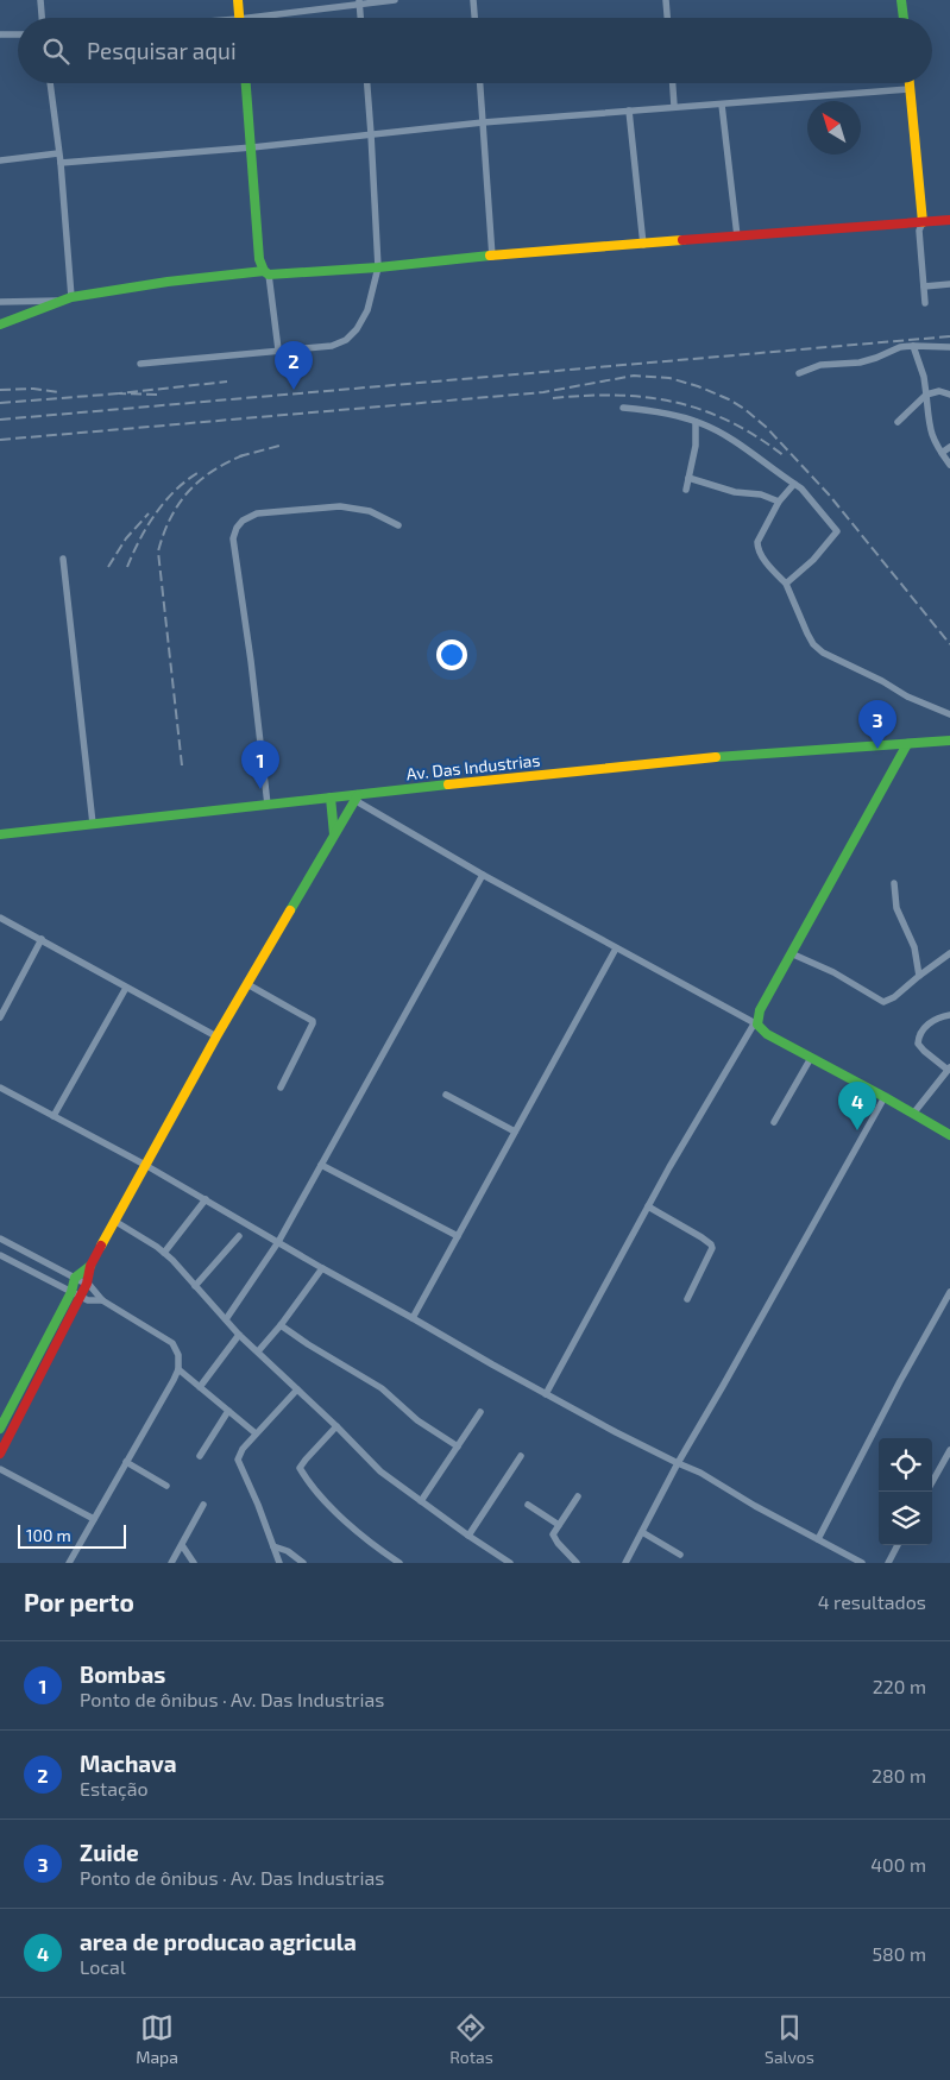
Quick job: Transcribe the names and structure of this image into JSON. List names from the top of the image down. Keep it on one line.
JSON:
{"streets":{"street":["Av. Das Industrias"]},"scale_bar":"100 m","north":"top left","page":{"search":"Pesquisar aqui","pins":["2","3","1","4"],"scale":"100 m","heading":["Por perto","4 resultados"],"list":[{"mark":"1","name":"Bombas","note":"Ponto de ônibus · Av. Das Industrias","value":"220 m"},{"mark":"2","name":"Machava","note":"Estação","value":"280 m"},{"mark":"3","name":"Zuide","note":"Ponto de ônibus · Av. Das Industrias","value":"400 m"},{"mark":"4","name":"area de producao agricula","note":"Local","value":"580 m"}],"nav":["Mapa","Rotas","Salvos"]}}
